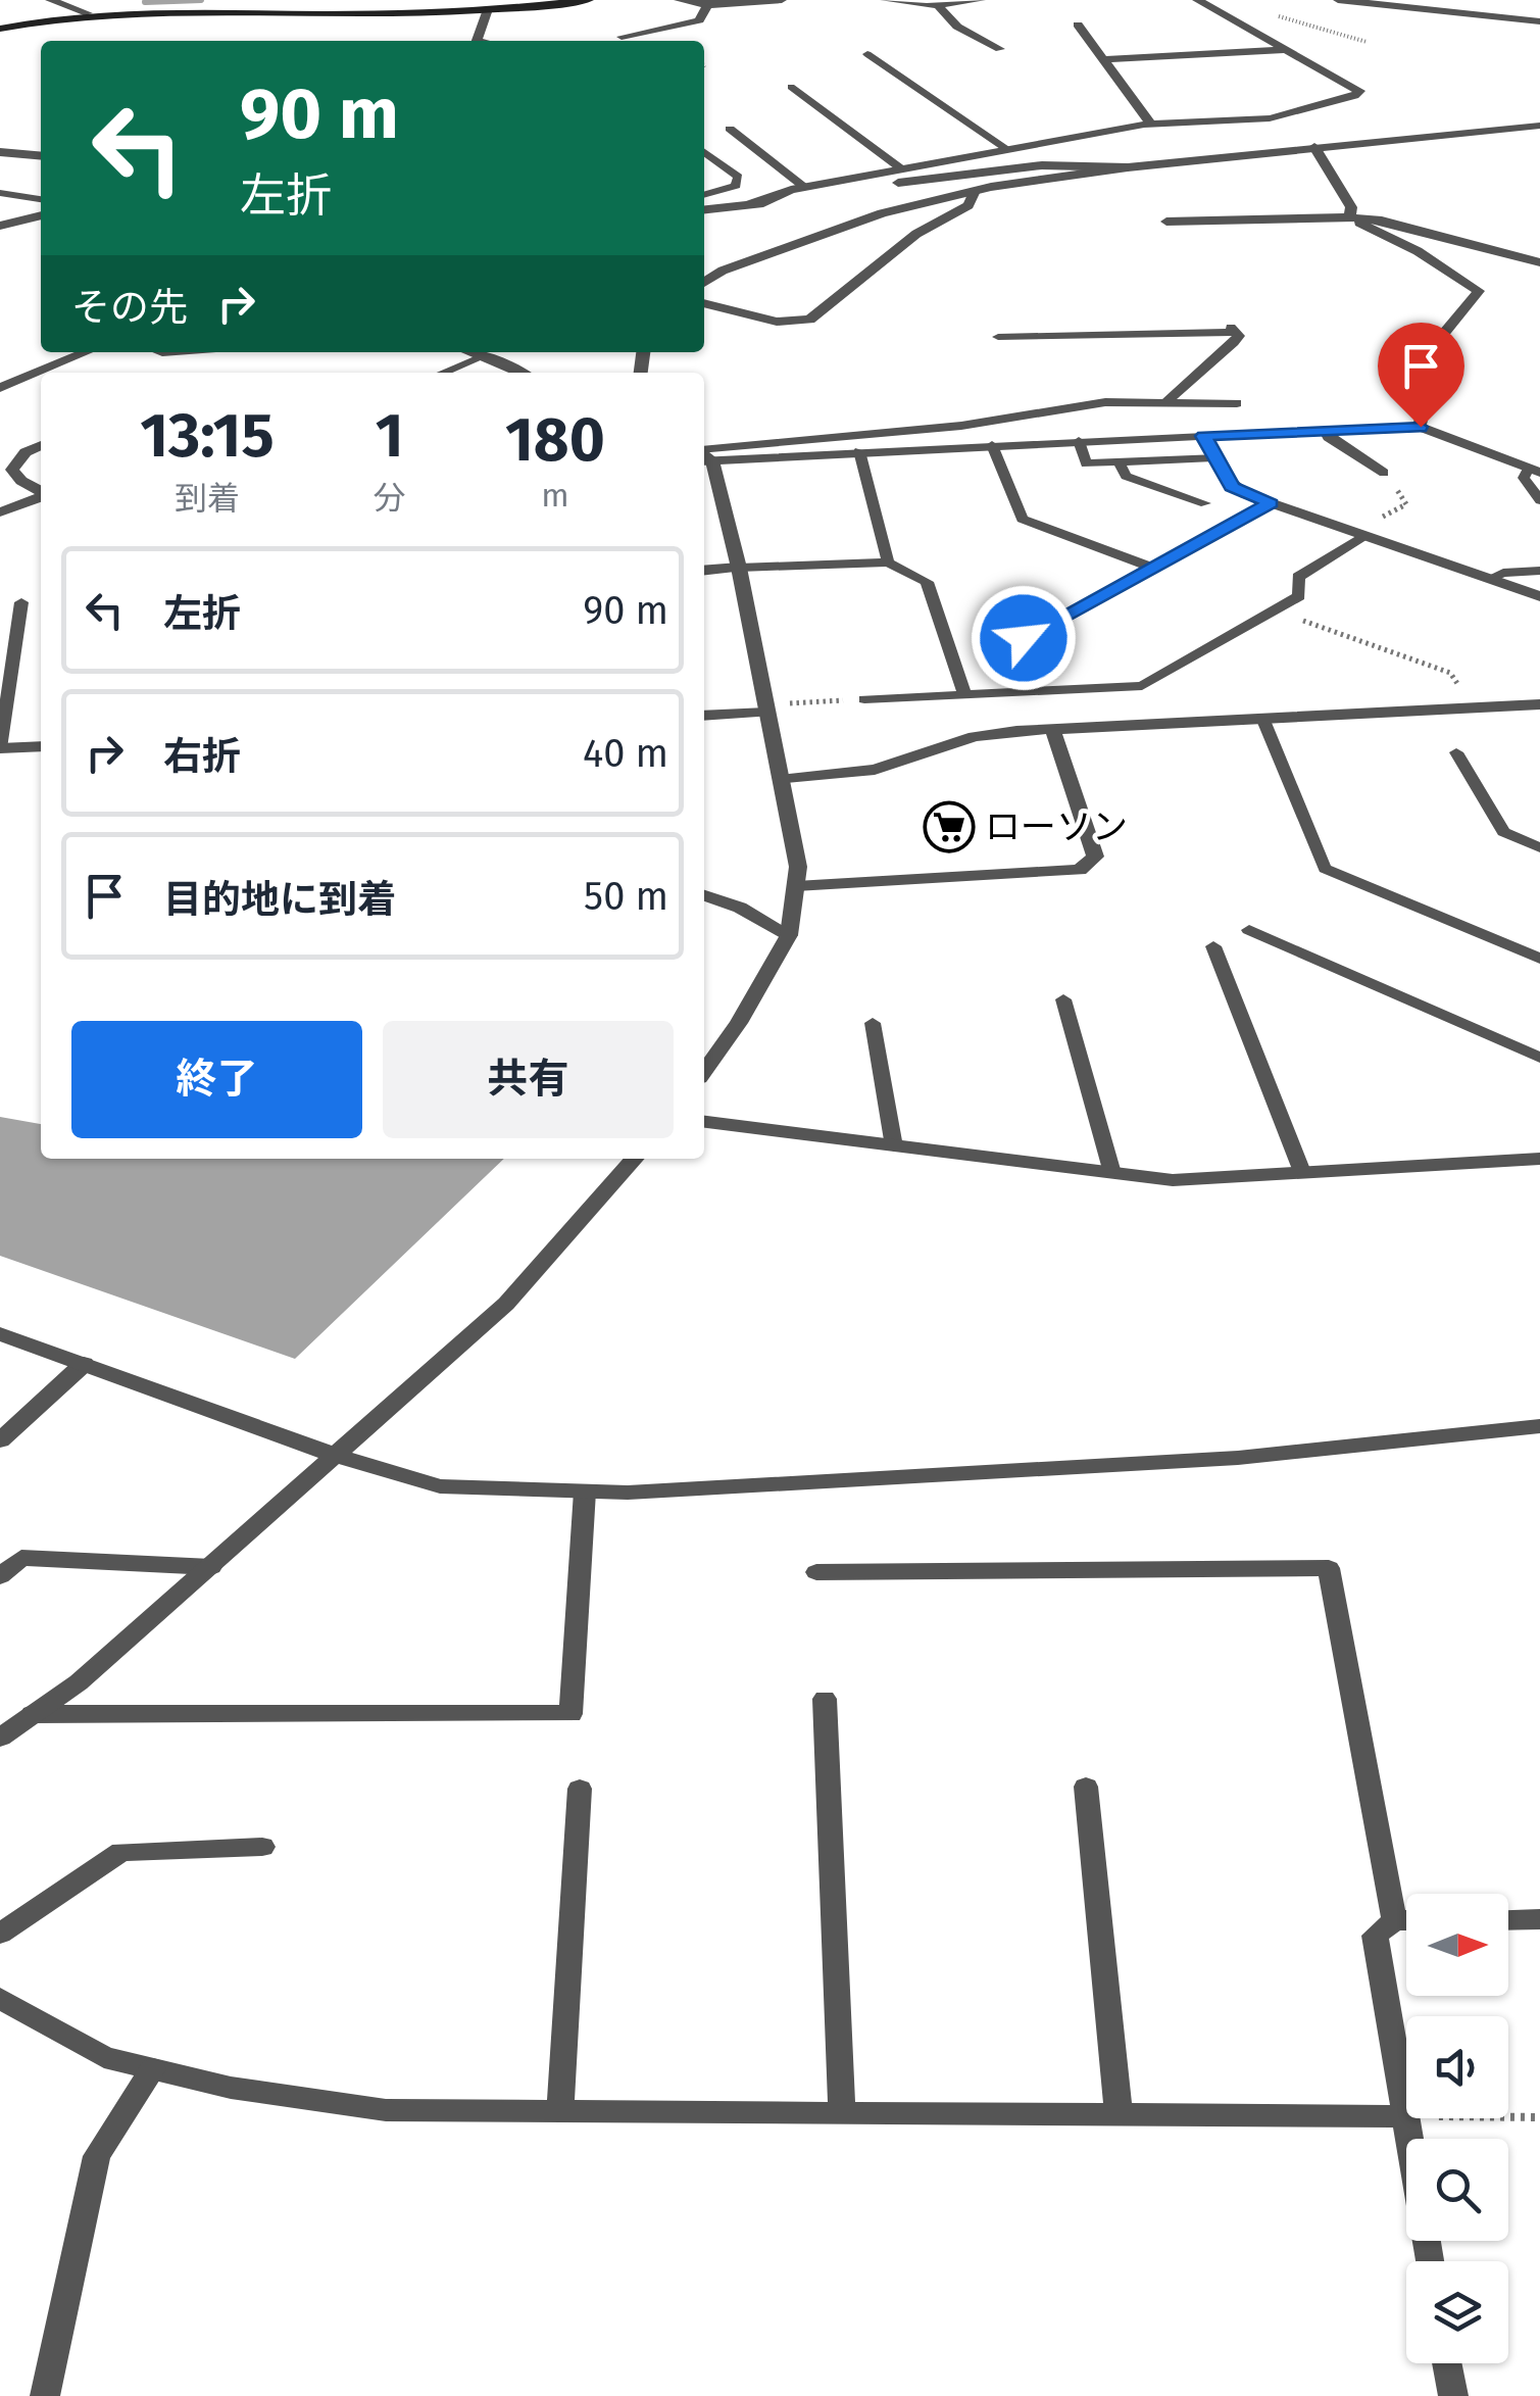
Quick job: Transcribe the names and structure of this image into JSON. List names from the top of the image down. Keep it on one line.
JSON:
{"places":{"supermarket":["ローソン"]},"north":"right","page":{"turn":["90 m","左折"],"then":"その先","eta":["13:15","到着","1","分","180","m"],"list":[{"name":"左折","value":"90 m"},{"name":"右折","value":"40 m"},{"name":"目的地に到着","value":"50 m"}],"buttons":["終了","共有"]}}
